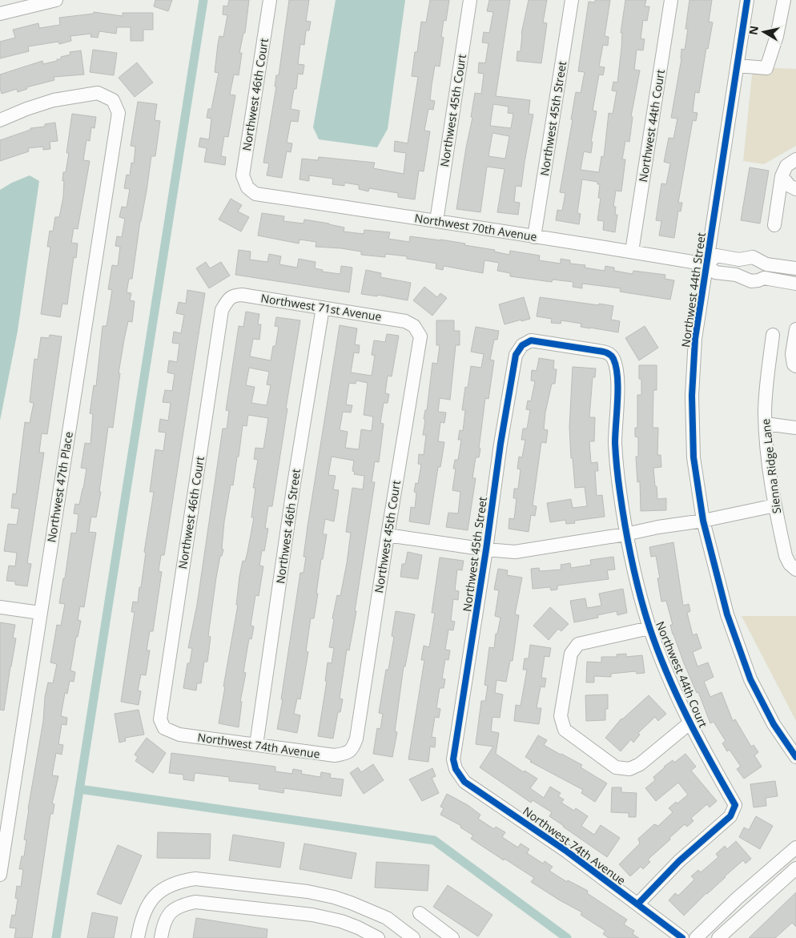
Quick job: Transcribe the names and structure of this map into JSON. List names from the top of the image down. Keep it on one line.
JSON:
{"streets":{"street":["Northwest 46th Court","Northwest 45th Court","Northwest 45th Street","Northwest 44th Court","Northwest 70th Avenue","Northwest 44th Street","Northwest 71st Avenue","Sienna Ridge Lane","Northwest 47th Place","Northwest 46th Street","Northwest 74th Avenue"]},"crossings":[["Northwest 46th Court","Northwest 70th Avenue"],["Northwest 46th Court","Northwest 71st Avenue"],["Northwest 46th Court","Northwest 74th Avenue"],["Northwest 45th Court","Northwest 70th Avenue"],["Northwest 45th Court","Northwest 71st Avenue"],["Northwest 45th Court","Northwest 74th Avenue"],["Northwest 45th Street","Northwest 44th Court"],["Northwest 45th Street","Northwest 70th Avenue"],["Northwest 45th Street","Northwest 74th Avenue"],["Northwest 44th Court","Northwest 70th Avenue"],["Northwest 44th Court","Northwest 74th Avenue"],["Northwest 70th Avenue","Northwest 44th Street"],["Northwest 71st Avenue","Northwest 46th Street"],["Northwest 46th Street","Northwest 74th Avenue"]],"north":"left"}
